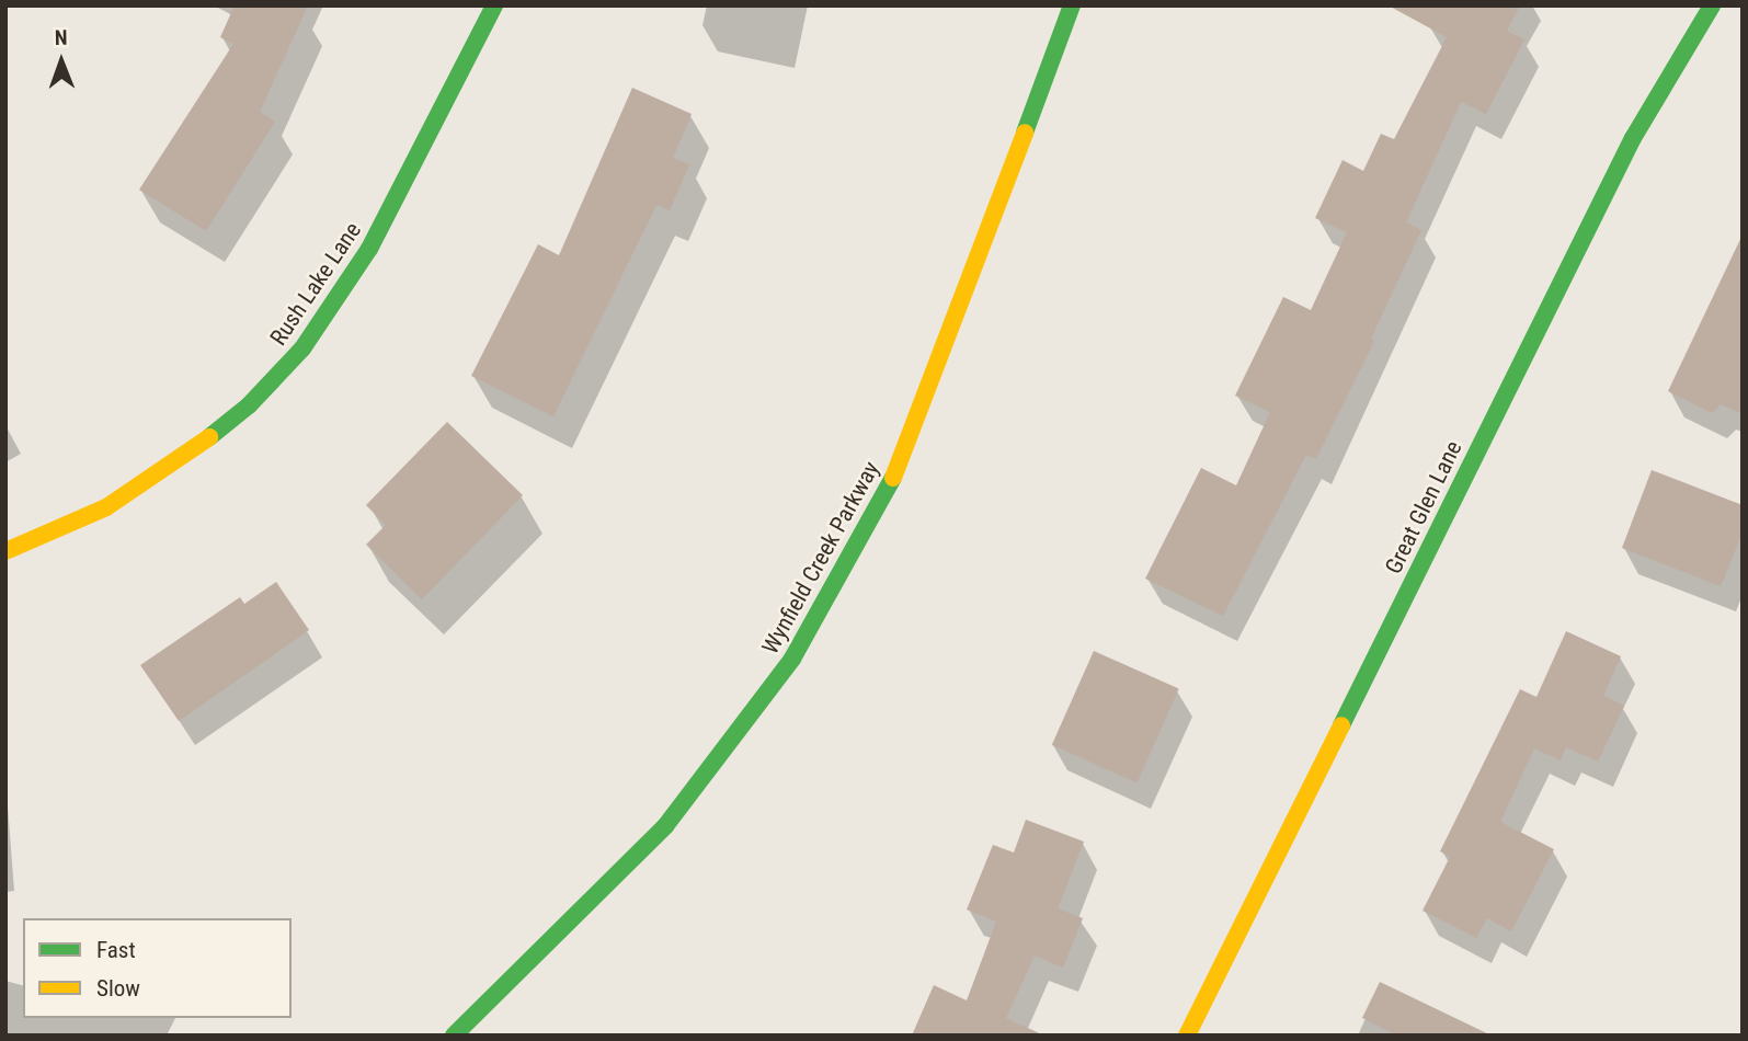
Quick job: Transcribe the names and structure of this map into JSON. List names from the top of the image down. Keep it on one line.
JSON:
{"streets":{"street":["Rush Lake Lane","Great Glen Lane","Wynfield Creek Parkway"]},"legend":["Fast","Slow"],"north":"top"}
